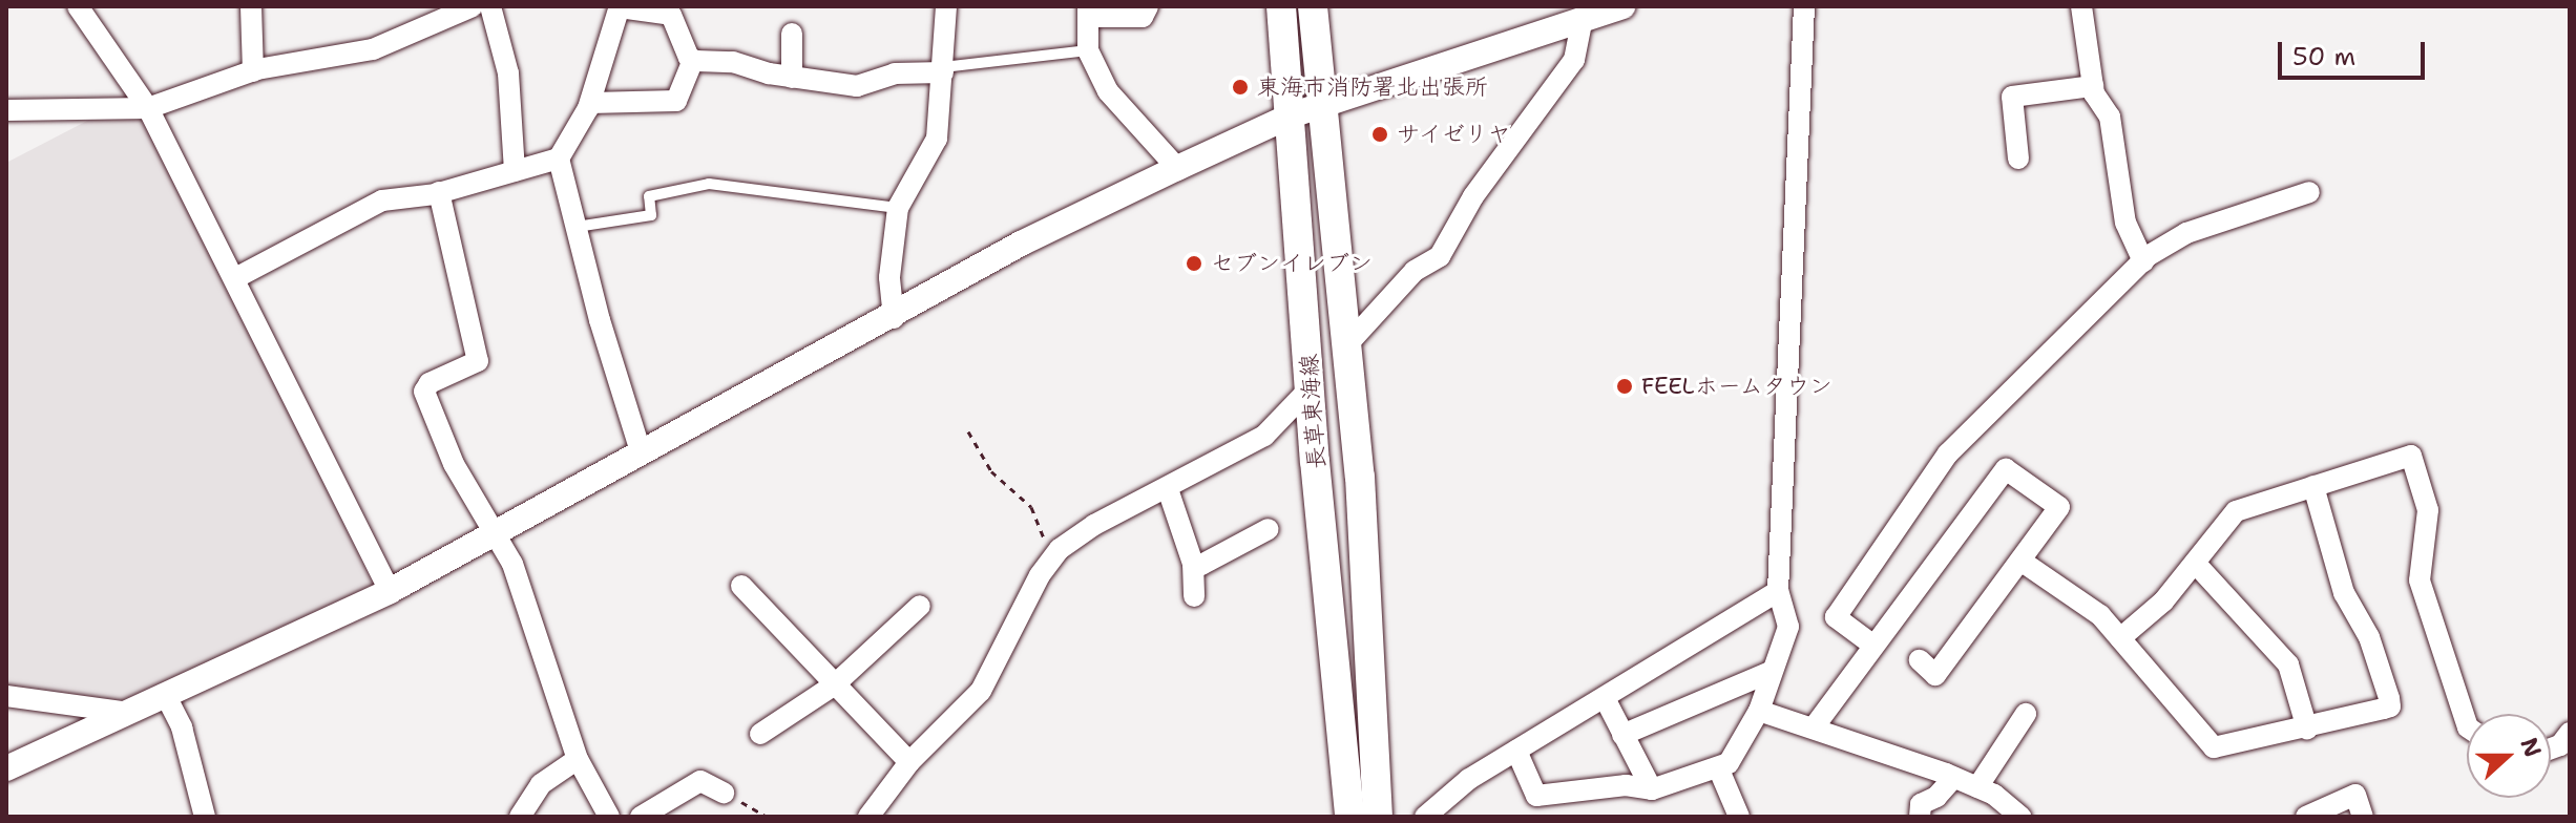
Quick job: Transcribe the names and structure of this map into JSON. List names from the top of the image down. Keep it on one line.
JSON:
{"streets":{"main road":["長草東海線"]},"places":["東海市消防署北出張所","サイゼリヤ","セブンイレブン","FEELホームタウン"],"scale_bar":"50 m","north":"right"}
